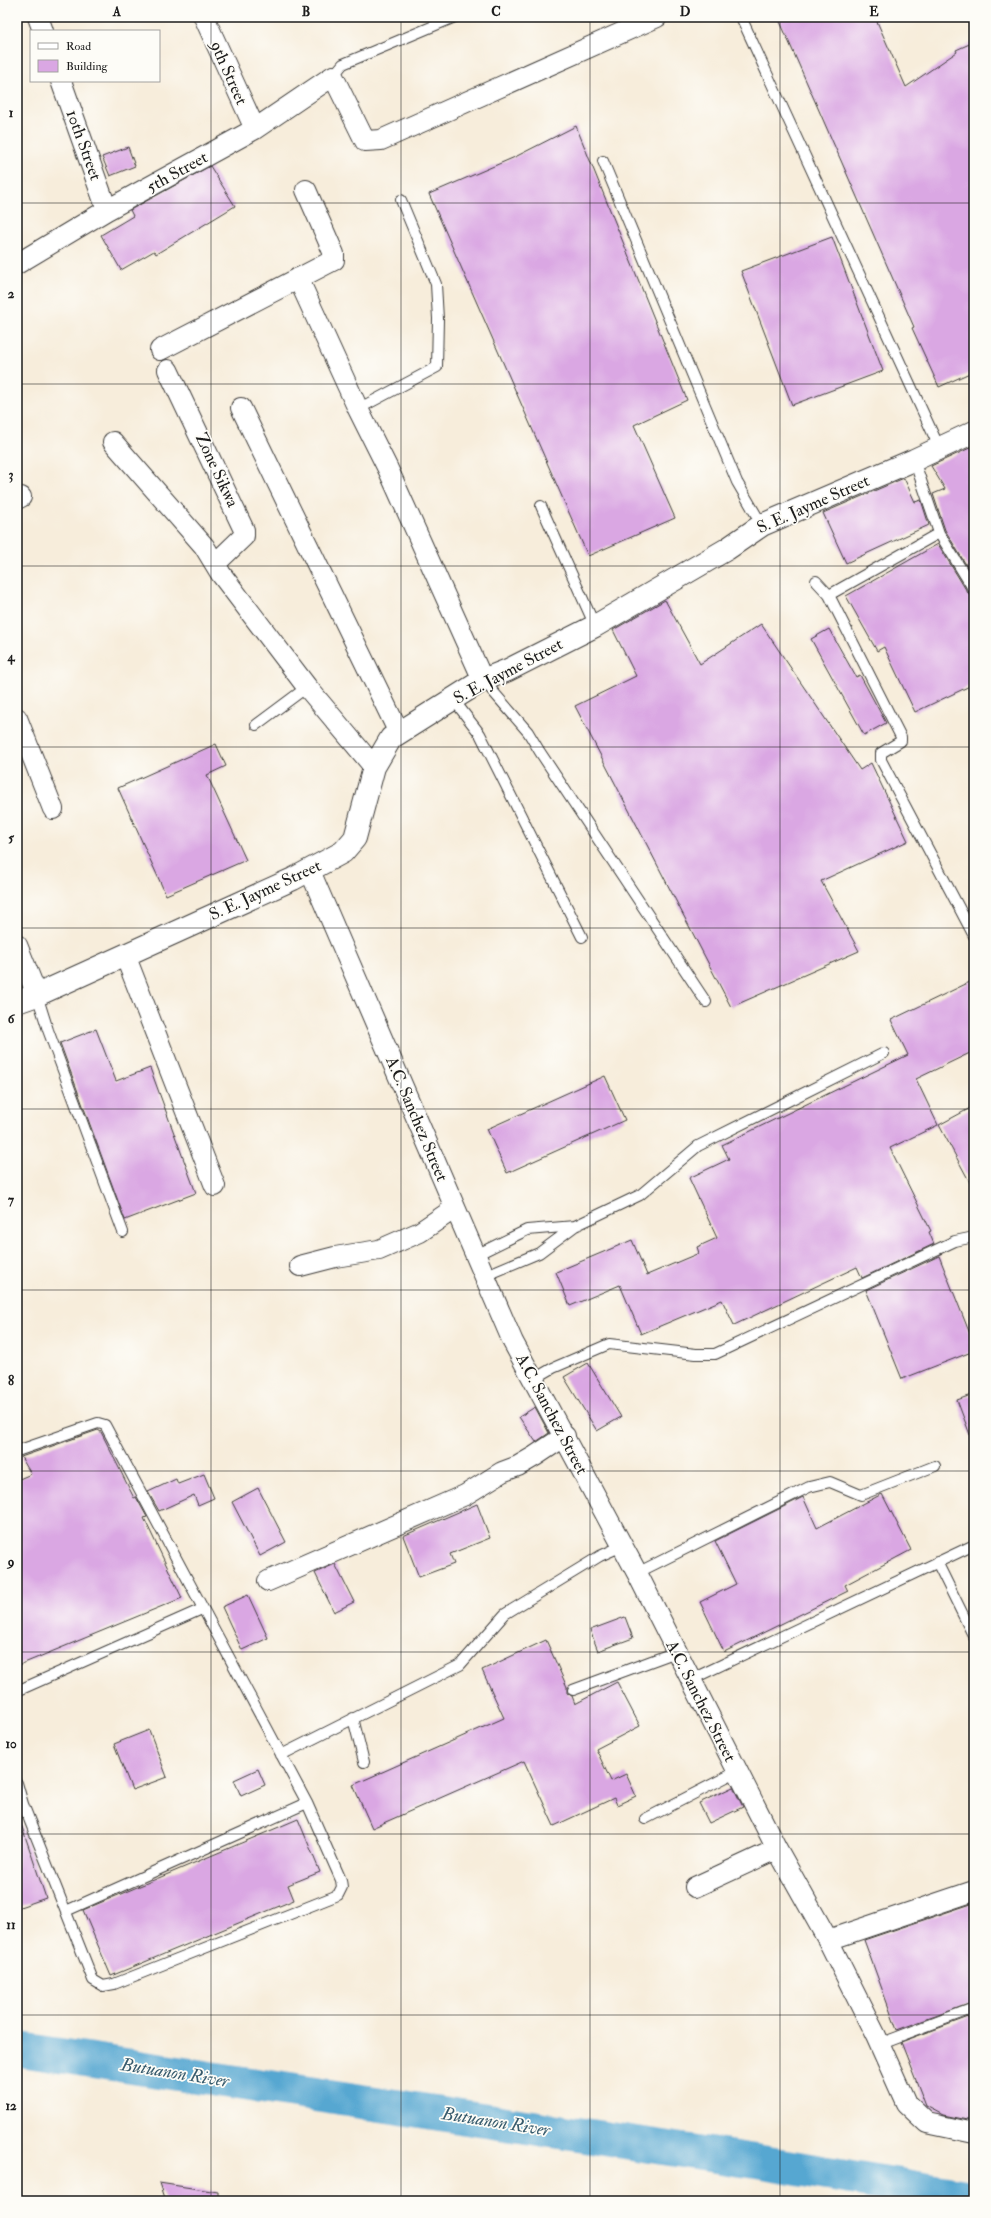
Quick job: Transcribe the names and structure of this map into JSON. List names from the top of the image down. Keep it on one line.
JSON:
{"streets":{"street":["9th Street","10th Street","5th Street","Zone Sikwa","S. E. Jayme Street","A.C. Sanchez Street"]},"crossings":[["9th Street","5th Street"],["10th Street","5th Street"],["S. E. Jayme Street","A.C. Sanchez Street"]],"water":["Butuanon River"],"legend":["Road","Building"],"grid":{"columns":["A","B","C","D","E"],"rows":["1","2","3","4","5","6","7","8","9","10","11","12"]}}
